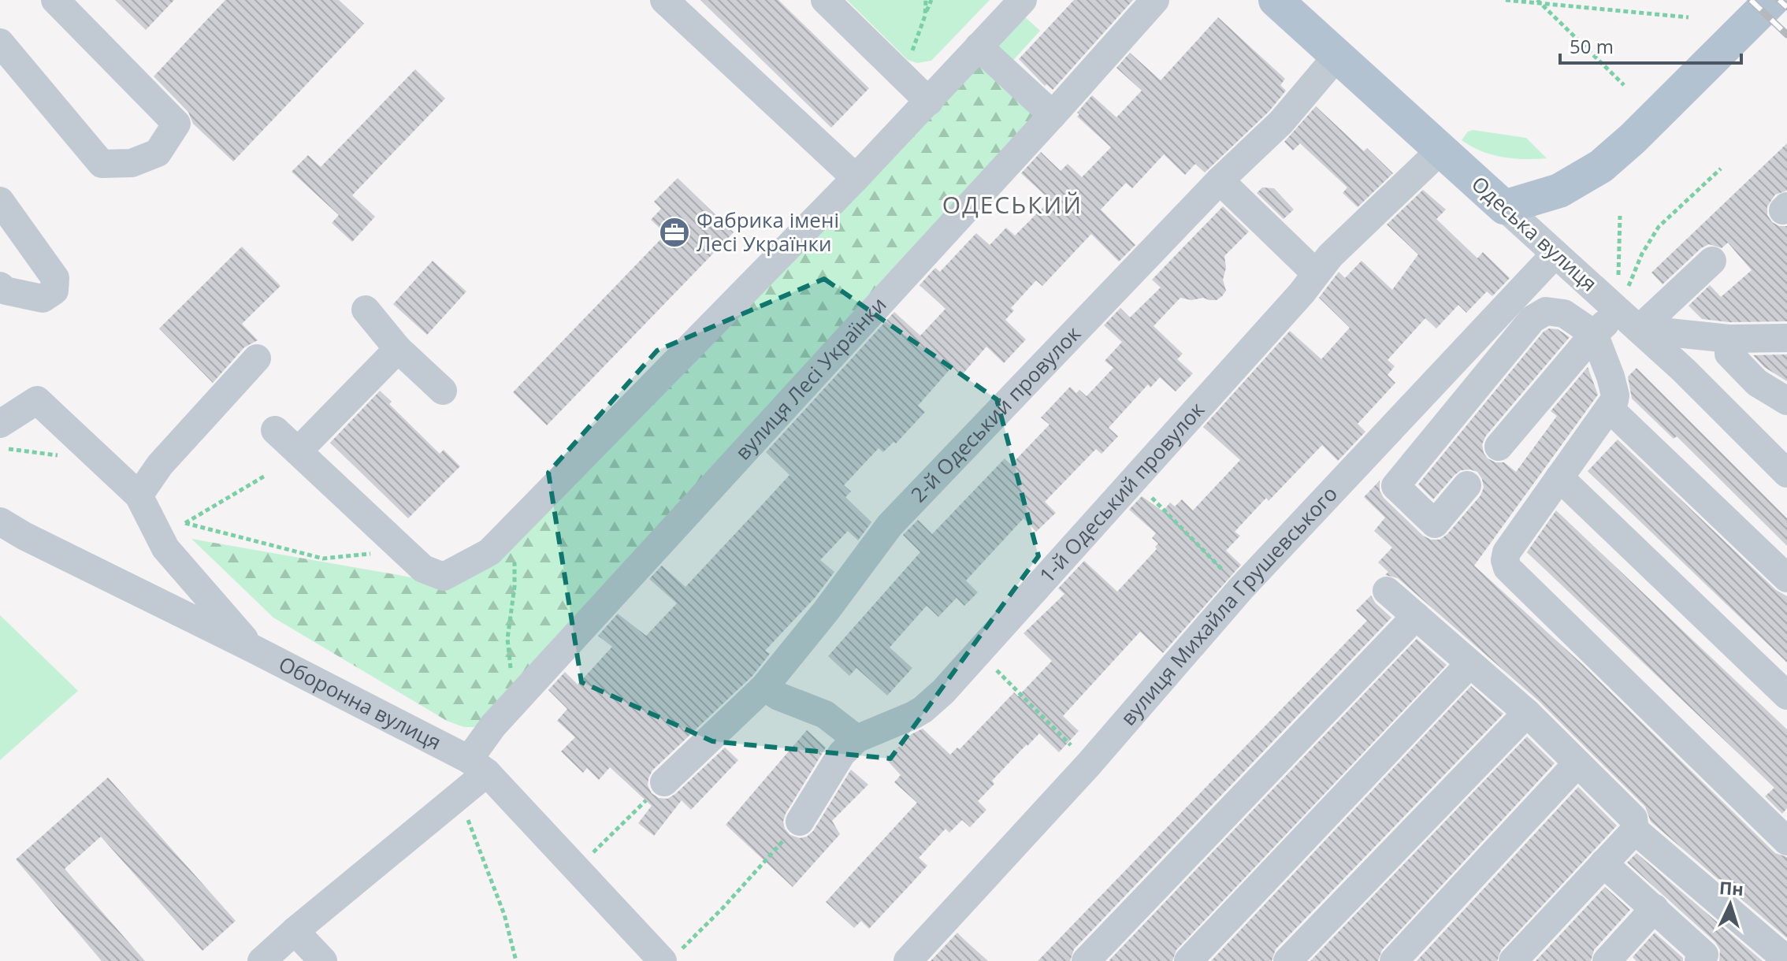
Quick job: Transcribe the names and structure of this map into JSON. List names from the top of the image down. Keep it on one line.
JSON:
{"streets":{"main road":["Одеська вулиця"],"street":["вулиця Лесі Українки","2-й Одеський провулок","1-й Одеський провулок","вулиця Михайла Грушевського","Оборонна вулиця"]},"crossings":[["Одеська вулиця","2-й Одеський провулок"],["Одеська вулиця","1-й Одеський провулок"],["Одеська вулиця","вулиця Михайла Грушевського"],["вулиця Лесі Українки","Оборонна вулиця"]],"districts":["ОДЕСЬКИЙ"],"places":{"office":["Фабрика імені Лесі Українки"]},"scale_bar":"50 m","north":"top"}
